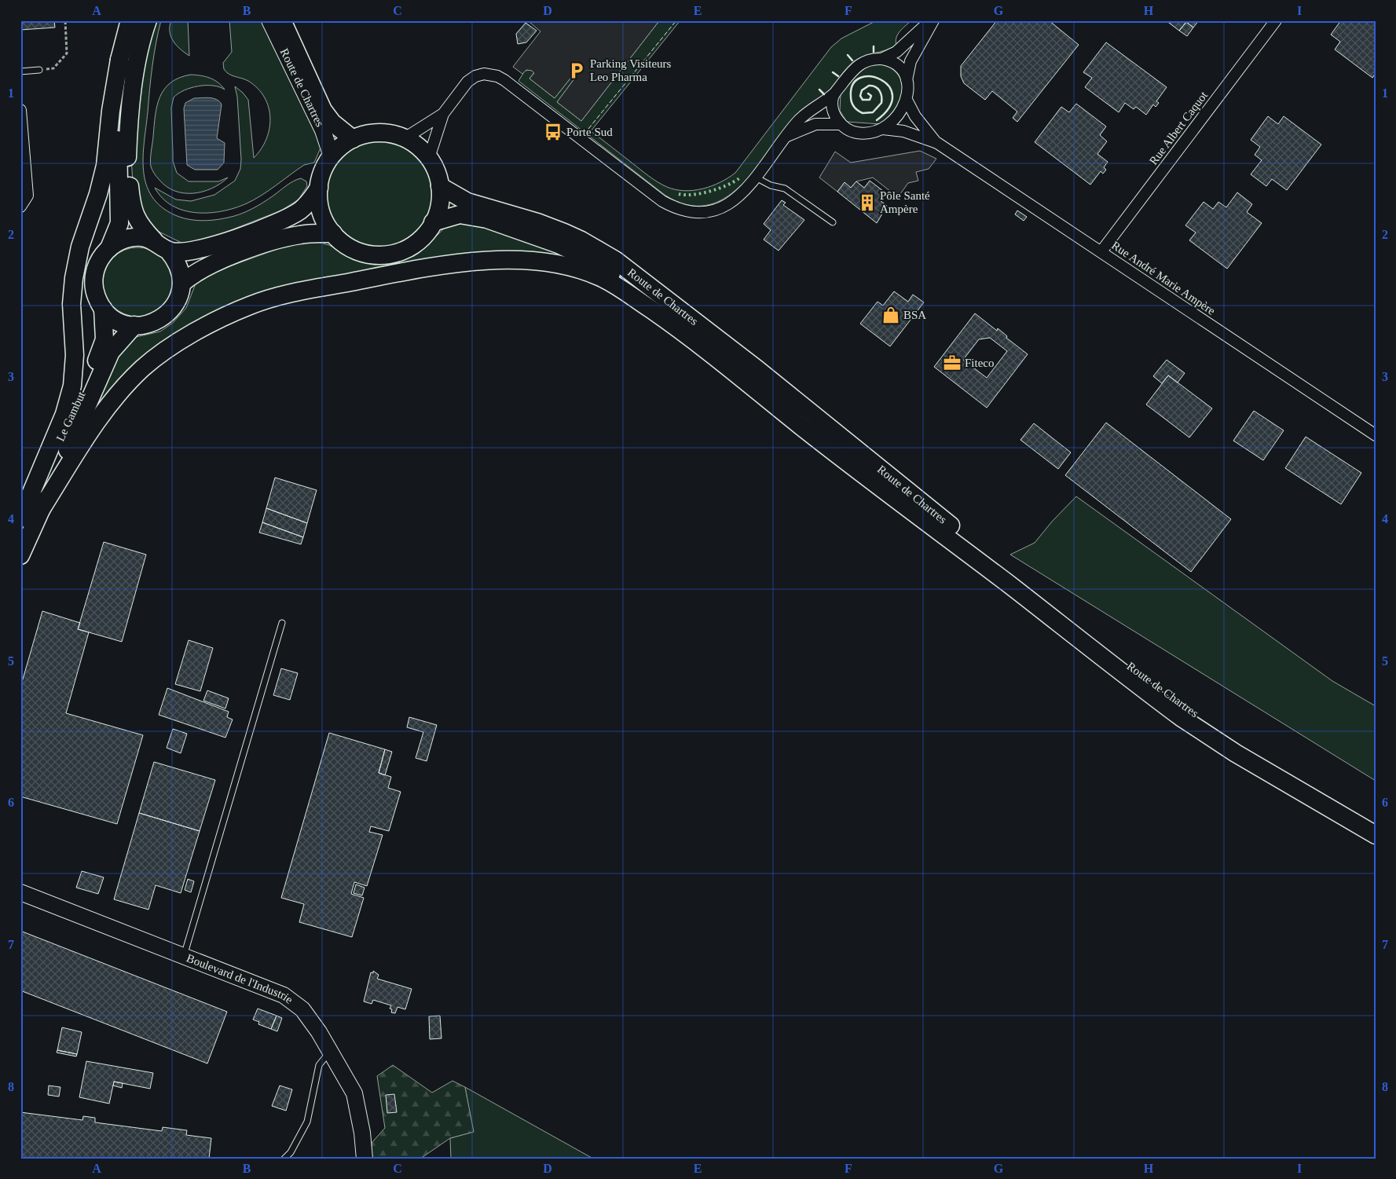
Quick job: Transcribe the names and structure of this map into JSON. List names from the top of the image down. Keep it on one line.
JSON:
{"streets":{"main road":["Route de Chartres","Le Gambut"],"street":["Rue Albert Caquot","Rue André Marie Ampère","Boulevard de l'Industrie"]},"crossings":[["Rue Albert Caquot","Rue André Marie Ampère"]],"places":{"parking":["Parking Visiteurs Leo Pharma"],"bus stop":["Porte Sud"],"building":["Pôle Santé Ampère"],"shop":["BSA"],"office":["Fiteco"]},"grid":{"columns":["A","B","C","D","E","F","G","H","I"],"rows":["1","2","3","4","5","6","7","8"]}}
